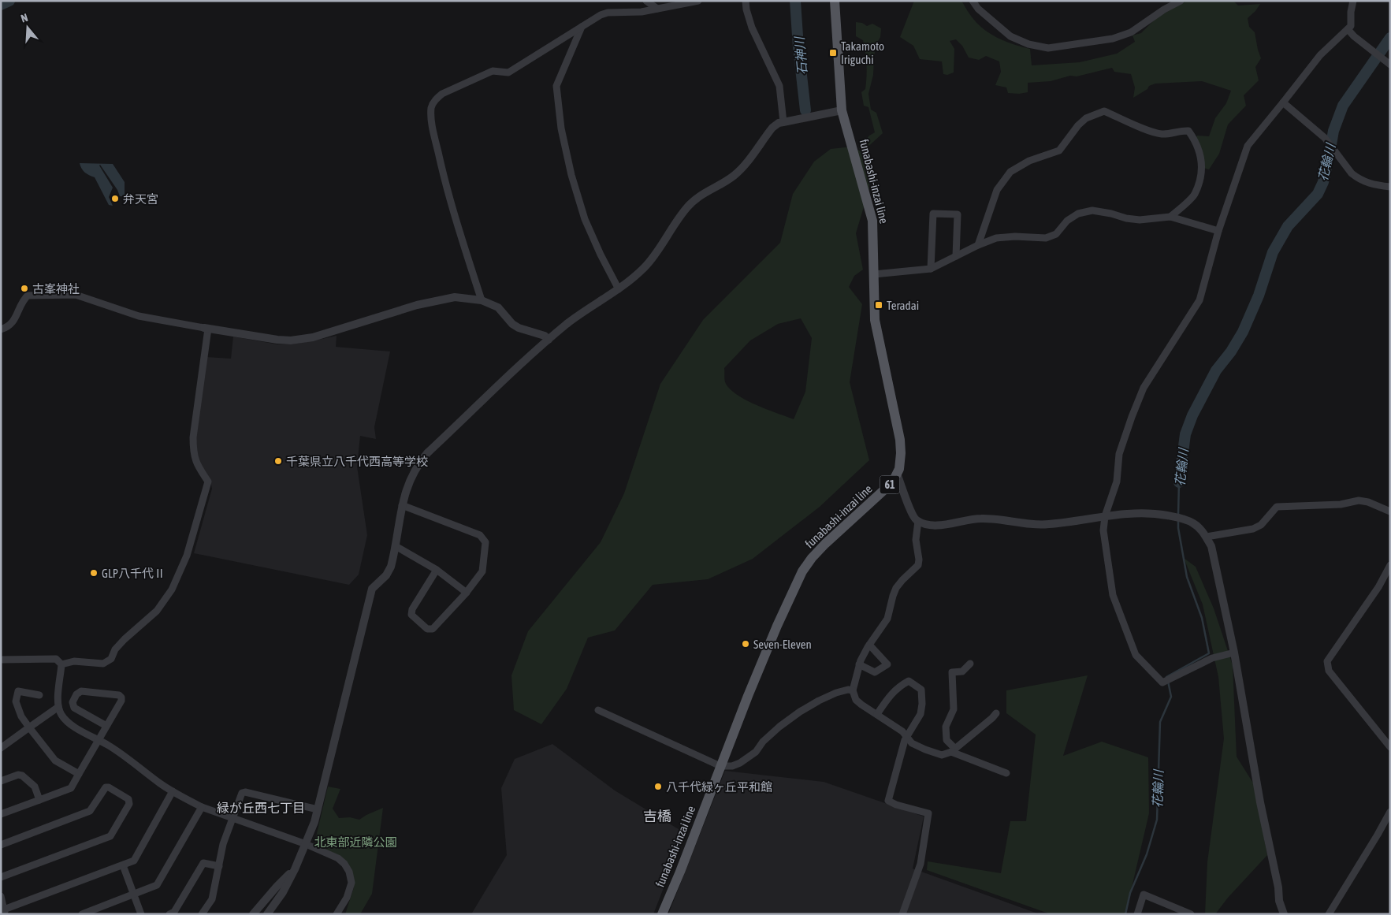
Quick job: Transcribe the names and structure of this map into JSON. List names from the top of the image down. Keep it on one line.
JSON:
{"streets":{"main road":["funabashi-inzai line","61"]},"districts":["緑が丘西七丁目","吉橋"],"water":["石神川","花輪川"],"parks":["北東部近隣公園"],"places":{"transit":["Takamoto Iriguchi","Teradai"],"other":["弁天宮","古峯神社","千葉県立八千代西高等学校","GLP八千代Ⅱ","Seven-Eleven","八千代緑ヶ丘平和館"]},"north":"top"}
